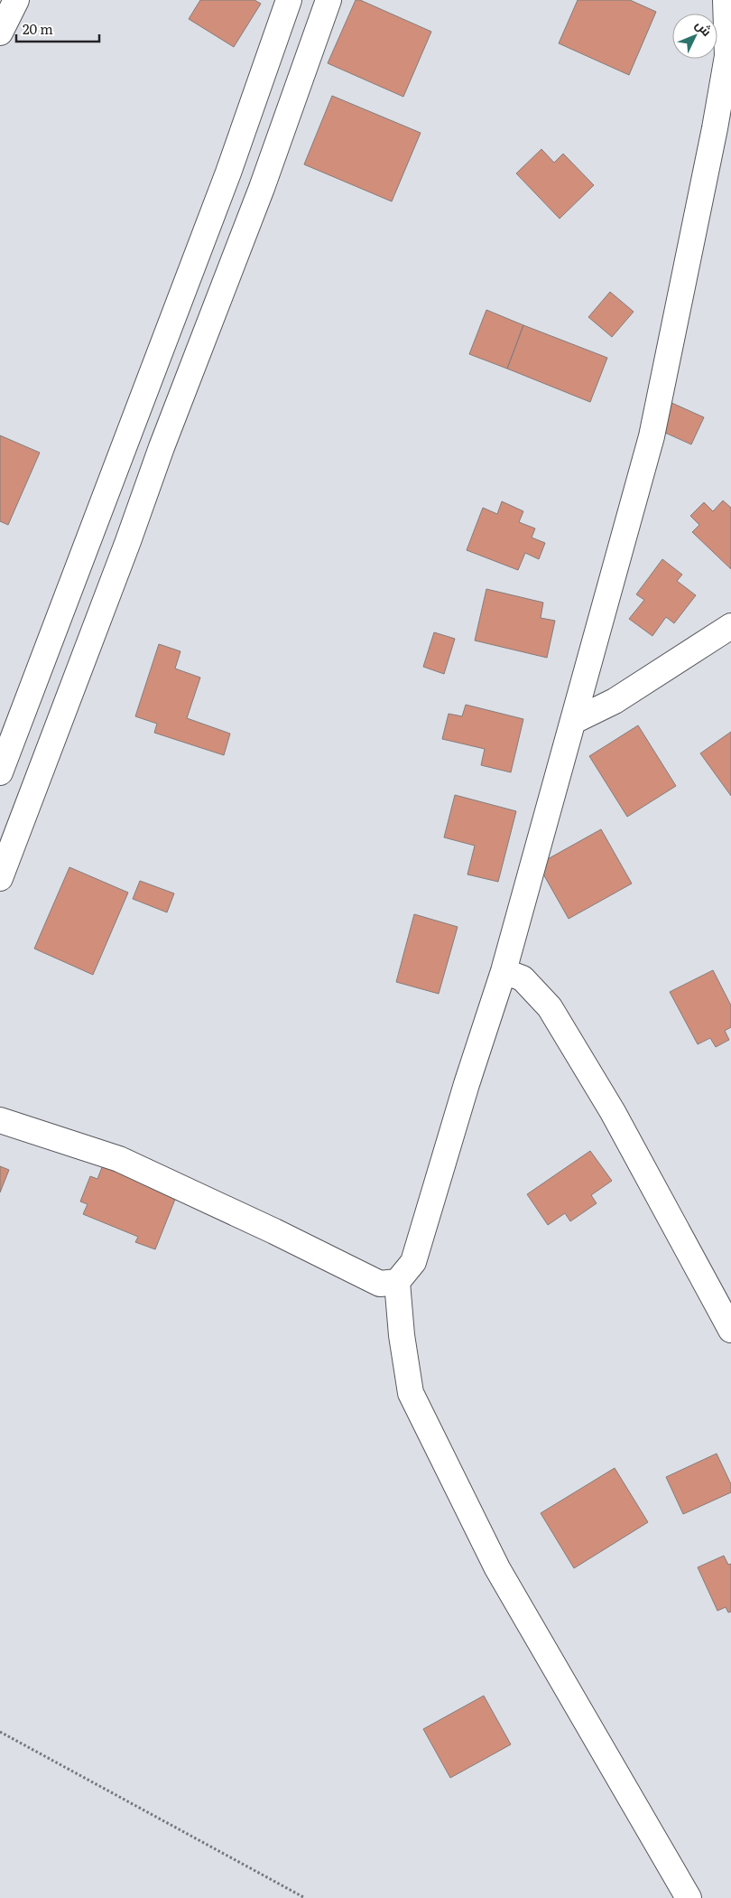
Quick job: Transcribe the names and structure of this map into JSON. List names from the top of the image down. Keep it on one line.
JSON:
{"scale_bar":"20 m","north":"top right"}
